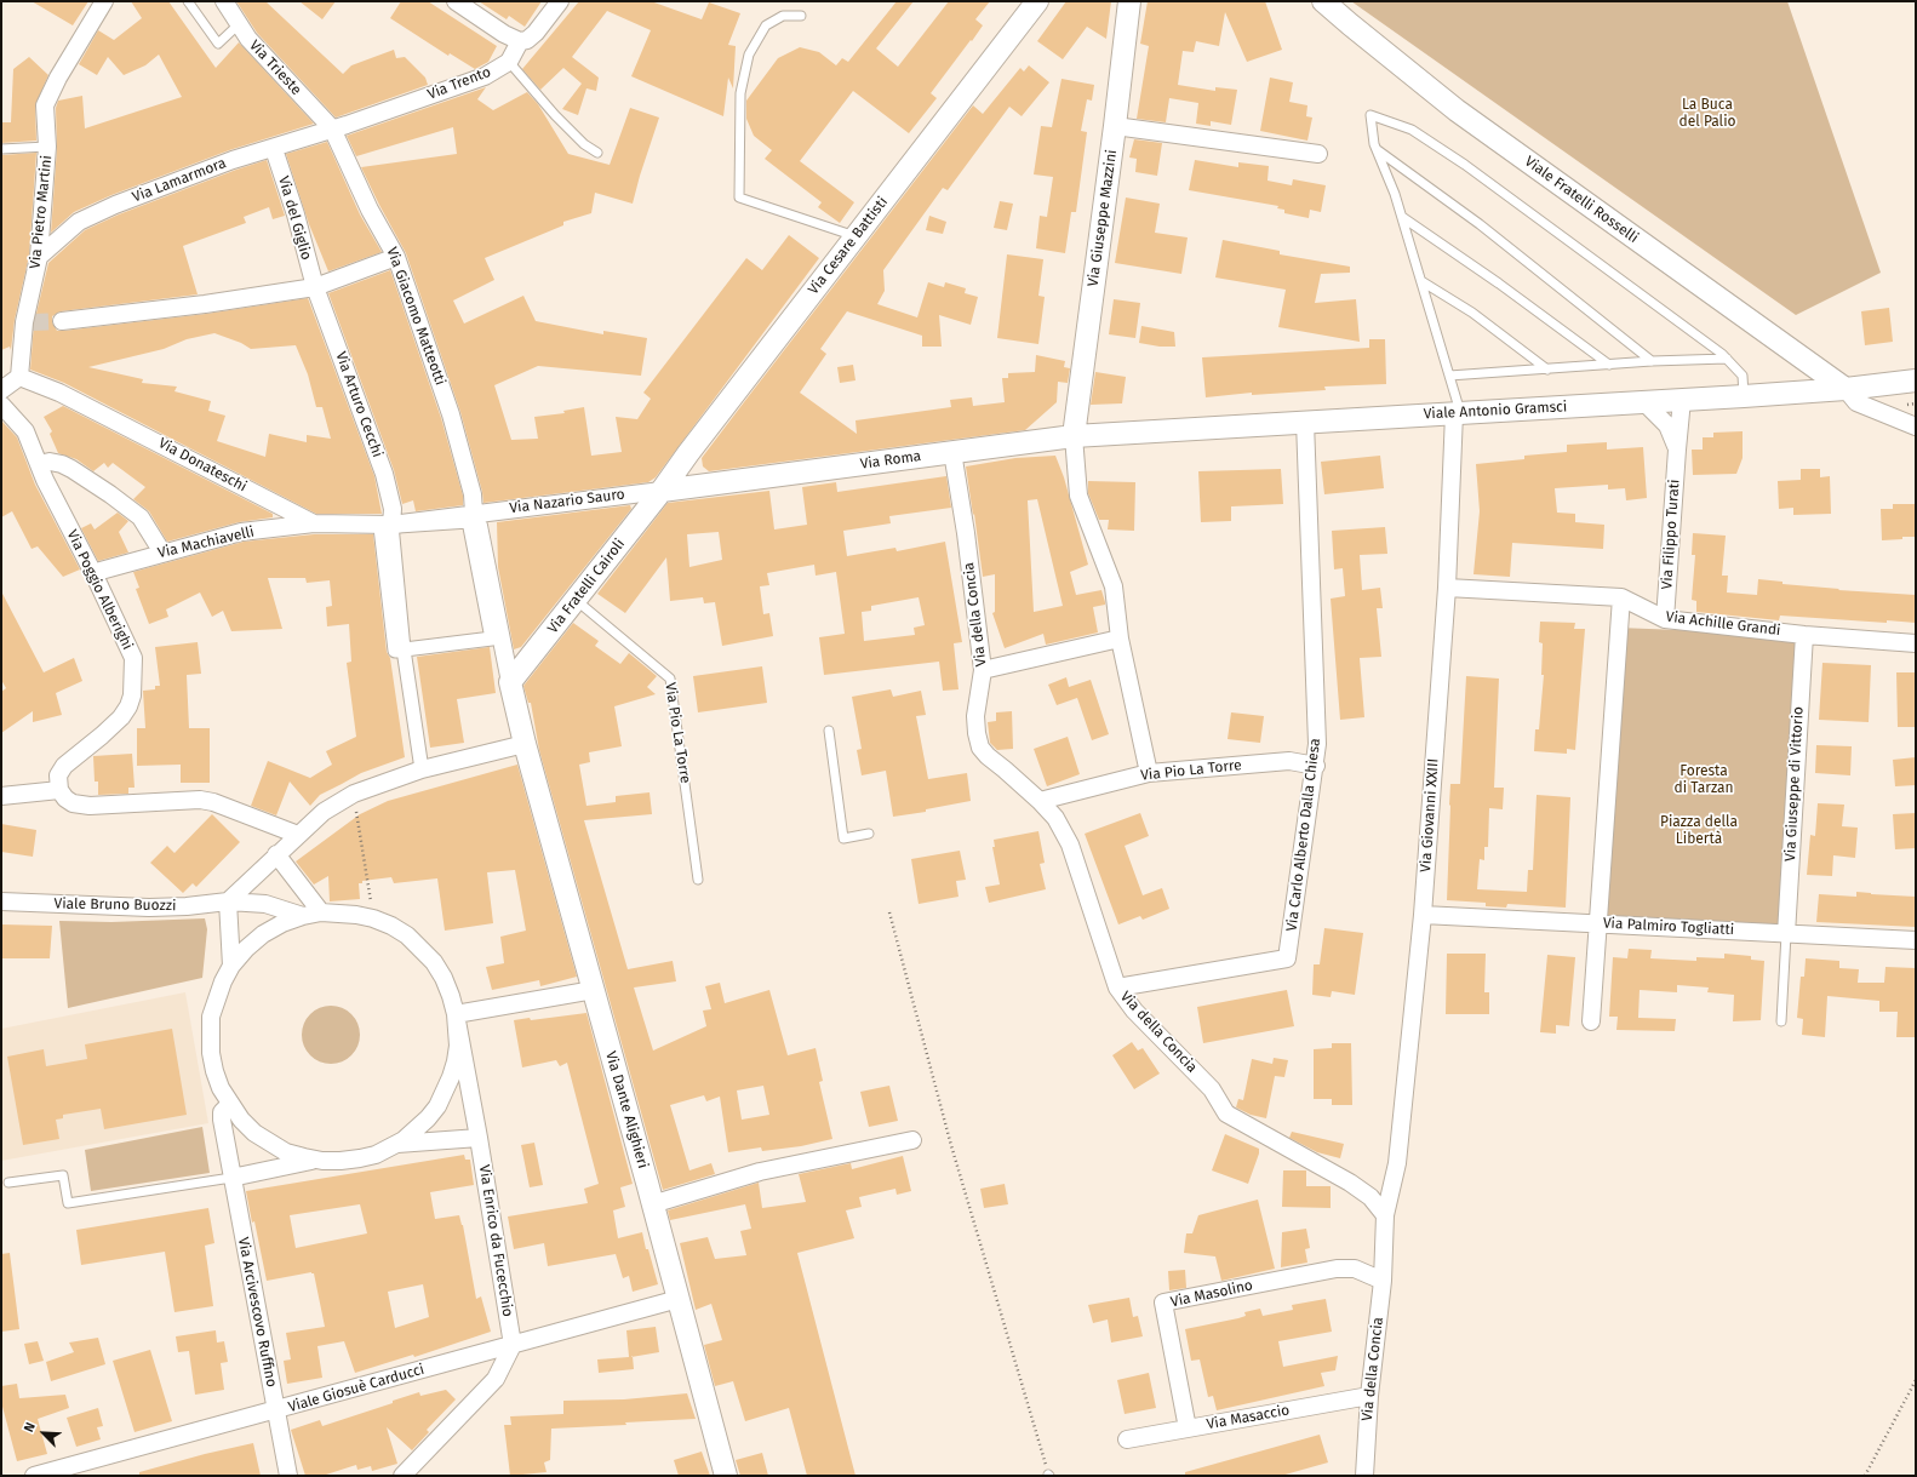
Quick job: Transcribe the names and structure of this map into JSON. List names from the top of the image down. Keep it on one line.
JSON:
{"streets":{"street":["Via Trieste","Via Trento","Via Lamarmora","Viale Fratelli Rosselli","Via Pietro Martini","Via del Giglio","Via Giuseppe Mazzini","Via Cesare Battisti","Via Giacomo Matteotti","Via Arturo Cecchi","Viale Antonio Gramsci","Via Roma","Via Donateschi","Via Nazario Sauro","Via Filippo Turati","Via Machiavelli","Via Fratelli Cairoli","Via Poggio Alberighi","Via della Concia","Via Achille Grandi","Via Pio La Torre","Via Giuseppe di Vittorio","Via Giovanni XXIII","Via Carlo Alberto Dalla Chiesa","Viale Bruno Buozzi","Via Palmiro Togliatti","Via Dante Alighieri","Via Enrico da Fucecchio","Via Masolino","Via Arcivescovo Ruffino","Viale Giosuè Carducci","Via Masaccio"]},"crossings":[["Via Trieste","Via Trento"],["Via Trieste","Via Lamarmora"],["Via Trieste","Via Giacomo Matteotti"],["Via Trento","Via Lamarmora"],["Via Trento","Via Giacomo Matteotti"],["Via Lamarmora","Via Pietro Martini"],["Via Lamarmora","Via del Giglio"],["Via Lamarmora","Via Giacomo Matteotti"],["Viale Fratelli Rosselli","Viale Antonio Gramsci"],["Via Pietro Martini","Via Donateschi"],["Via del Giglio","Via Arturo Cecchi"],["Via Giuseppe Mazzini","Viale Antonio Gramsci"],["Via Giuseppe Mazzini","Via Roma"],["Via Cesare Battisti","Via Roma"],["Via Cesare Battisti","Via Nazario Sauro"],["Via Cesare Battisti","Via Fratelli Cairoli"],["Via Giacomo Matteotti","Via Nazario Sauro"],["Via Giacomo Matteotti","Via Fratelli Cairoli"],["Via Giacomo Matteotti","Via Dante Alighieri"],["Via Arturo Cecchi","Via Donateschi"],["Via Arturo Cecchi","Via Nazario Sauro"],["Viale Antonio Gramsci","Via Roma"],["Viale Antonio Gramsci","Via Filippo Turati"],["Viale Antonio Gramsci","Via Giovanni XXIII"],["Viale Antonio Gramsci","Via Carlo Alberto Dalla Chiesa"],["Via Roma","Via Nazario Sauro"],["Via Roma","Via Fratelli Cairoli"],["Via Roma","Via della Concia"],["Via Donateschi","Via Nazario Sauro"],["Via Donateschi","Via Machiavelli"],["Via Nazario Sauro","Via Fratelli Cairoli"],["Via Filippo Turati","Via Achille Grandi"],["Via Fratelli Cairoli","Via Pio La Torre"],["Via Fratelli Cairoli","Via Dante Alighieri"],["Via della Concia","Via Pio La Torre"],["Via della Concia","Via Giovanni XXIII"],["Via della Concia","Via Carlo Alberto Dalla Chiesa"],["Via della Concia","Via Masolino"],["Via della Concia","Via Masaccio"],["Via Achille Grandi","Via Giuseppe di Vittorio"],["Via Achille Grandi","Via Giovanni XXIII"],["Via Pio La Torre","Via Carlo Alberto Dalla Chiesa"],["Via Giuseppe di Vittorio","Via Palmiro Togliatti"],["Via Giovanni XXIII","Via Palmiro Togliatti"],["Via Dante Alighieri","Viale Giosuè Carducci"],["Via Enrico da Fucecchio","Viale Giosuè Carducci"],["Via Masolino","Via Masaccio"],["Via Arcivescovo Ruffino","Viale Giosuè Carducci"]],"parks":["La Buca del Palio","Foresta di Tarzan","Piazza della Libertà"],"north":"top left"}
